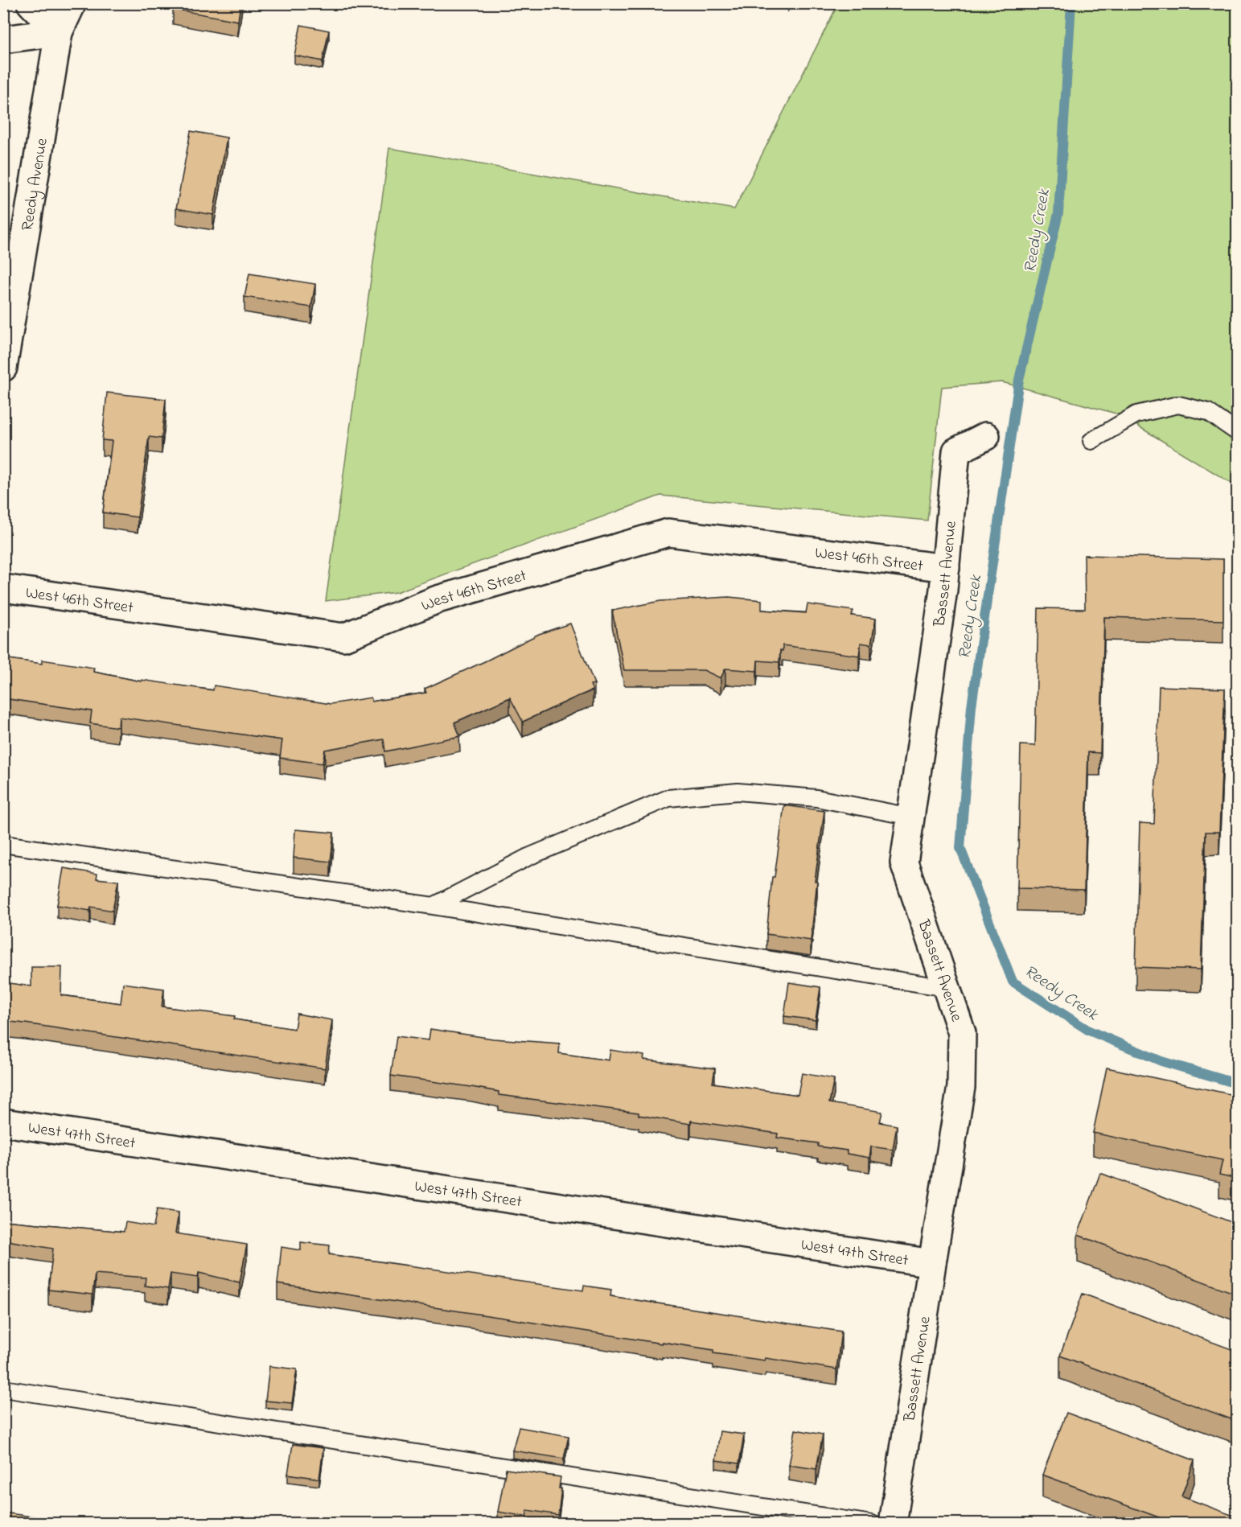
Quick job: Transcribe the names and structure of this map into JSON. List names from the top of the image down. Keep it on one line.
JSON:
{"streets":{"street":["Reedy Avenue","West 46th Street","Bassett Avenue","West 47th Street"]},"crossings":[["West 46th Street","Bassett Avenue"],["Bassett Avenue","West 47th Street"]],"water":["Reedy Creek"]}
